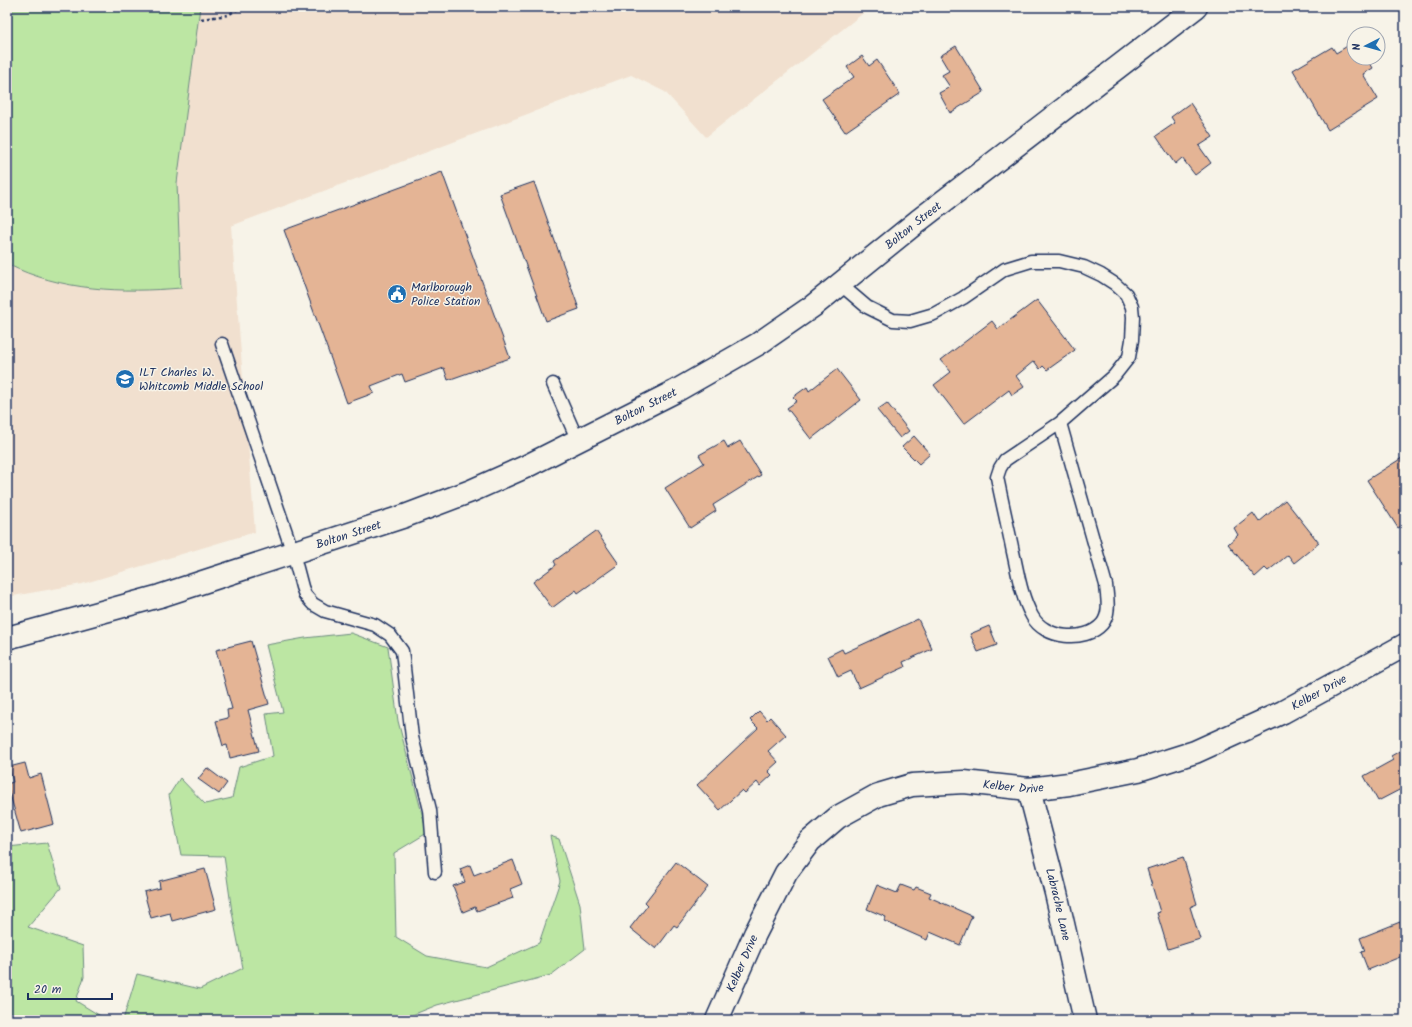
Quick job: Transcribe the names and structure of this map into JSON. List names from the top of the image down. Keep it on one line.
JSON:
{"streets":{"main road":["Bolton Street","Kelber Drive","Labrache Lane"]},"crossings":[["Kelber Drive","Labrache Lane"]],"places":{"public building":["Marlborough Police Station"],"school or university":["1LT Charles W. Whitcomb Middle School"]},"scale_bar":"20 m","north":"left"}
